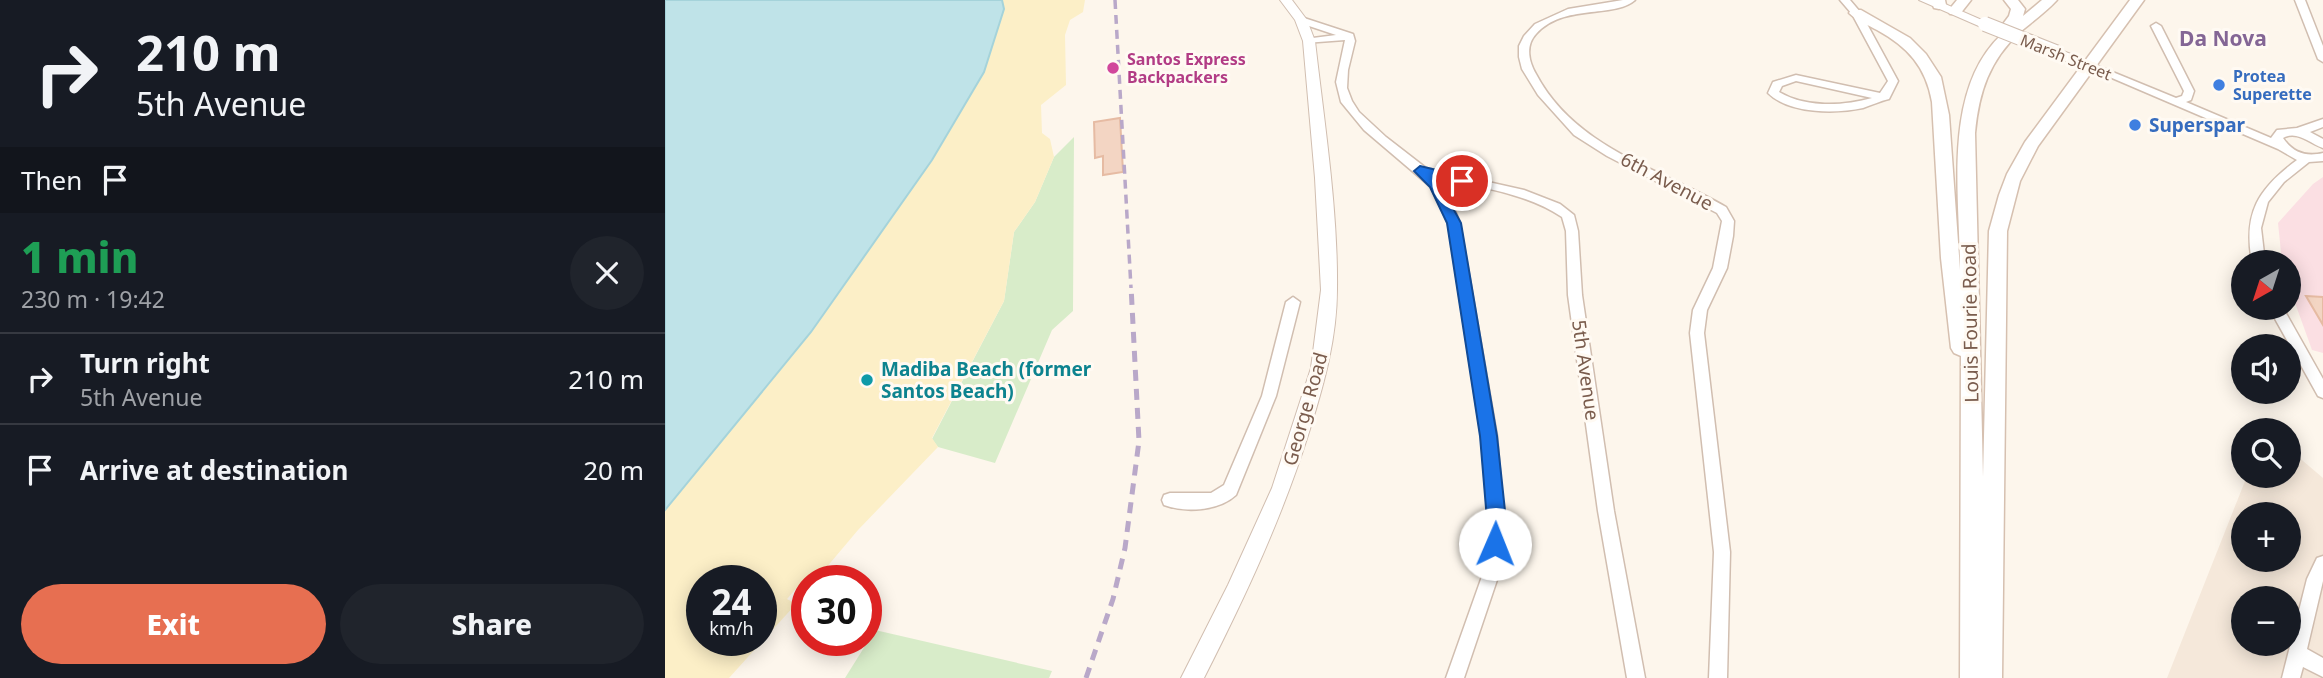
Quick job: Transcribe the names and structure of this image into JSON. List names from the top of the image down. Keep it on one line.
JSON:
{"streets":{"main road":["Louis Fourie Road"],"street":["Marsh Street","6th Avenue","5th Avenue","George Road"]},"districts":["Da Nova"],"places":["Santos Express Backpackers","Protea Superette","Superspar","Madiba Beach (former Santos Beach)"],"north":"bottom left","page":{"turn":["210 m","5th Avenue"],"then":"Then","heading":["1 min","230 m · 19:42"],"map_buttons":["+","−"],"list":[{"name":"Turn right","note":"5th Avenue","value":"210 m"},{"name":"Arrive at destination","value":"20 m"}],"speed":"24 km/h","limit":"30","buttons":["Exit","Share"]}}
